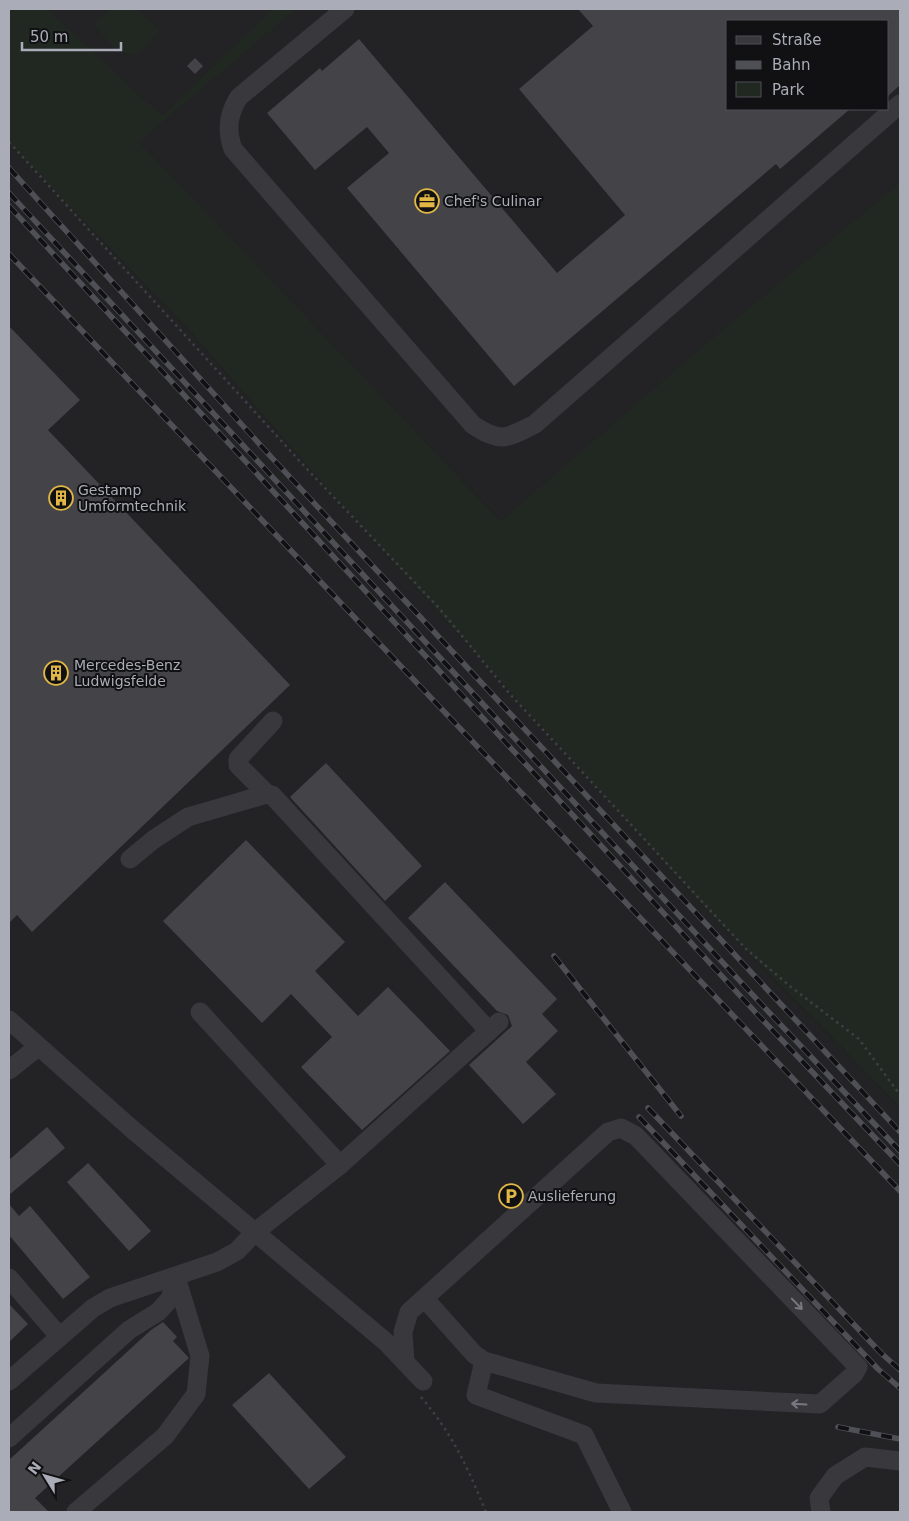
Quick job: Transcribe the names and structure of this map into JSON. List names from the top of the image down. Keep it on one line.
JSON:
{"places":{"office":["Chef's Culinar"],"building":["Gestamp Umformtechnik","Mercedes-Benz Ludwigsfelde"],"parking":["Auslieferung"]},"legend":["Straße","Bahn","Park"],"scale_bar":"50 m","north":"top left"}
